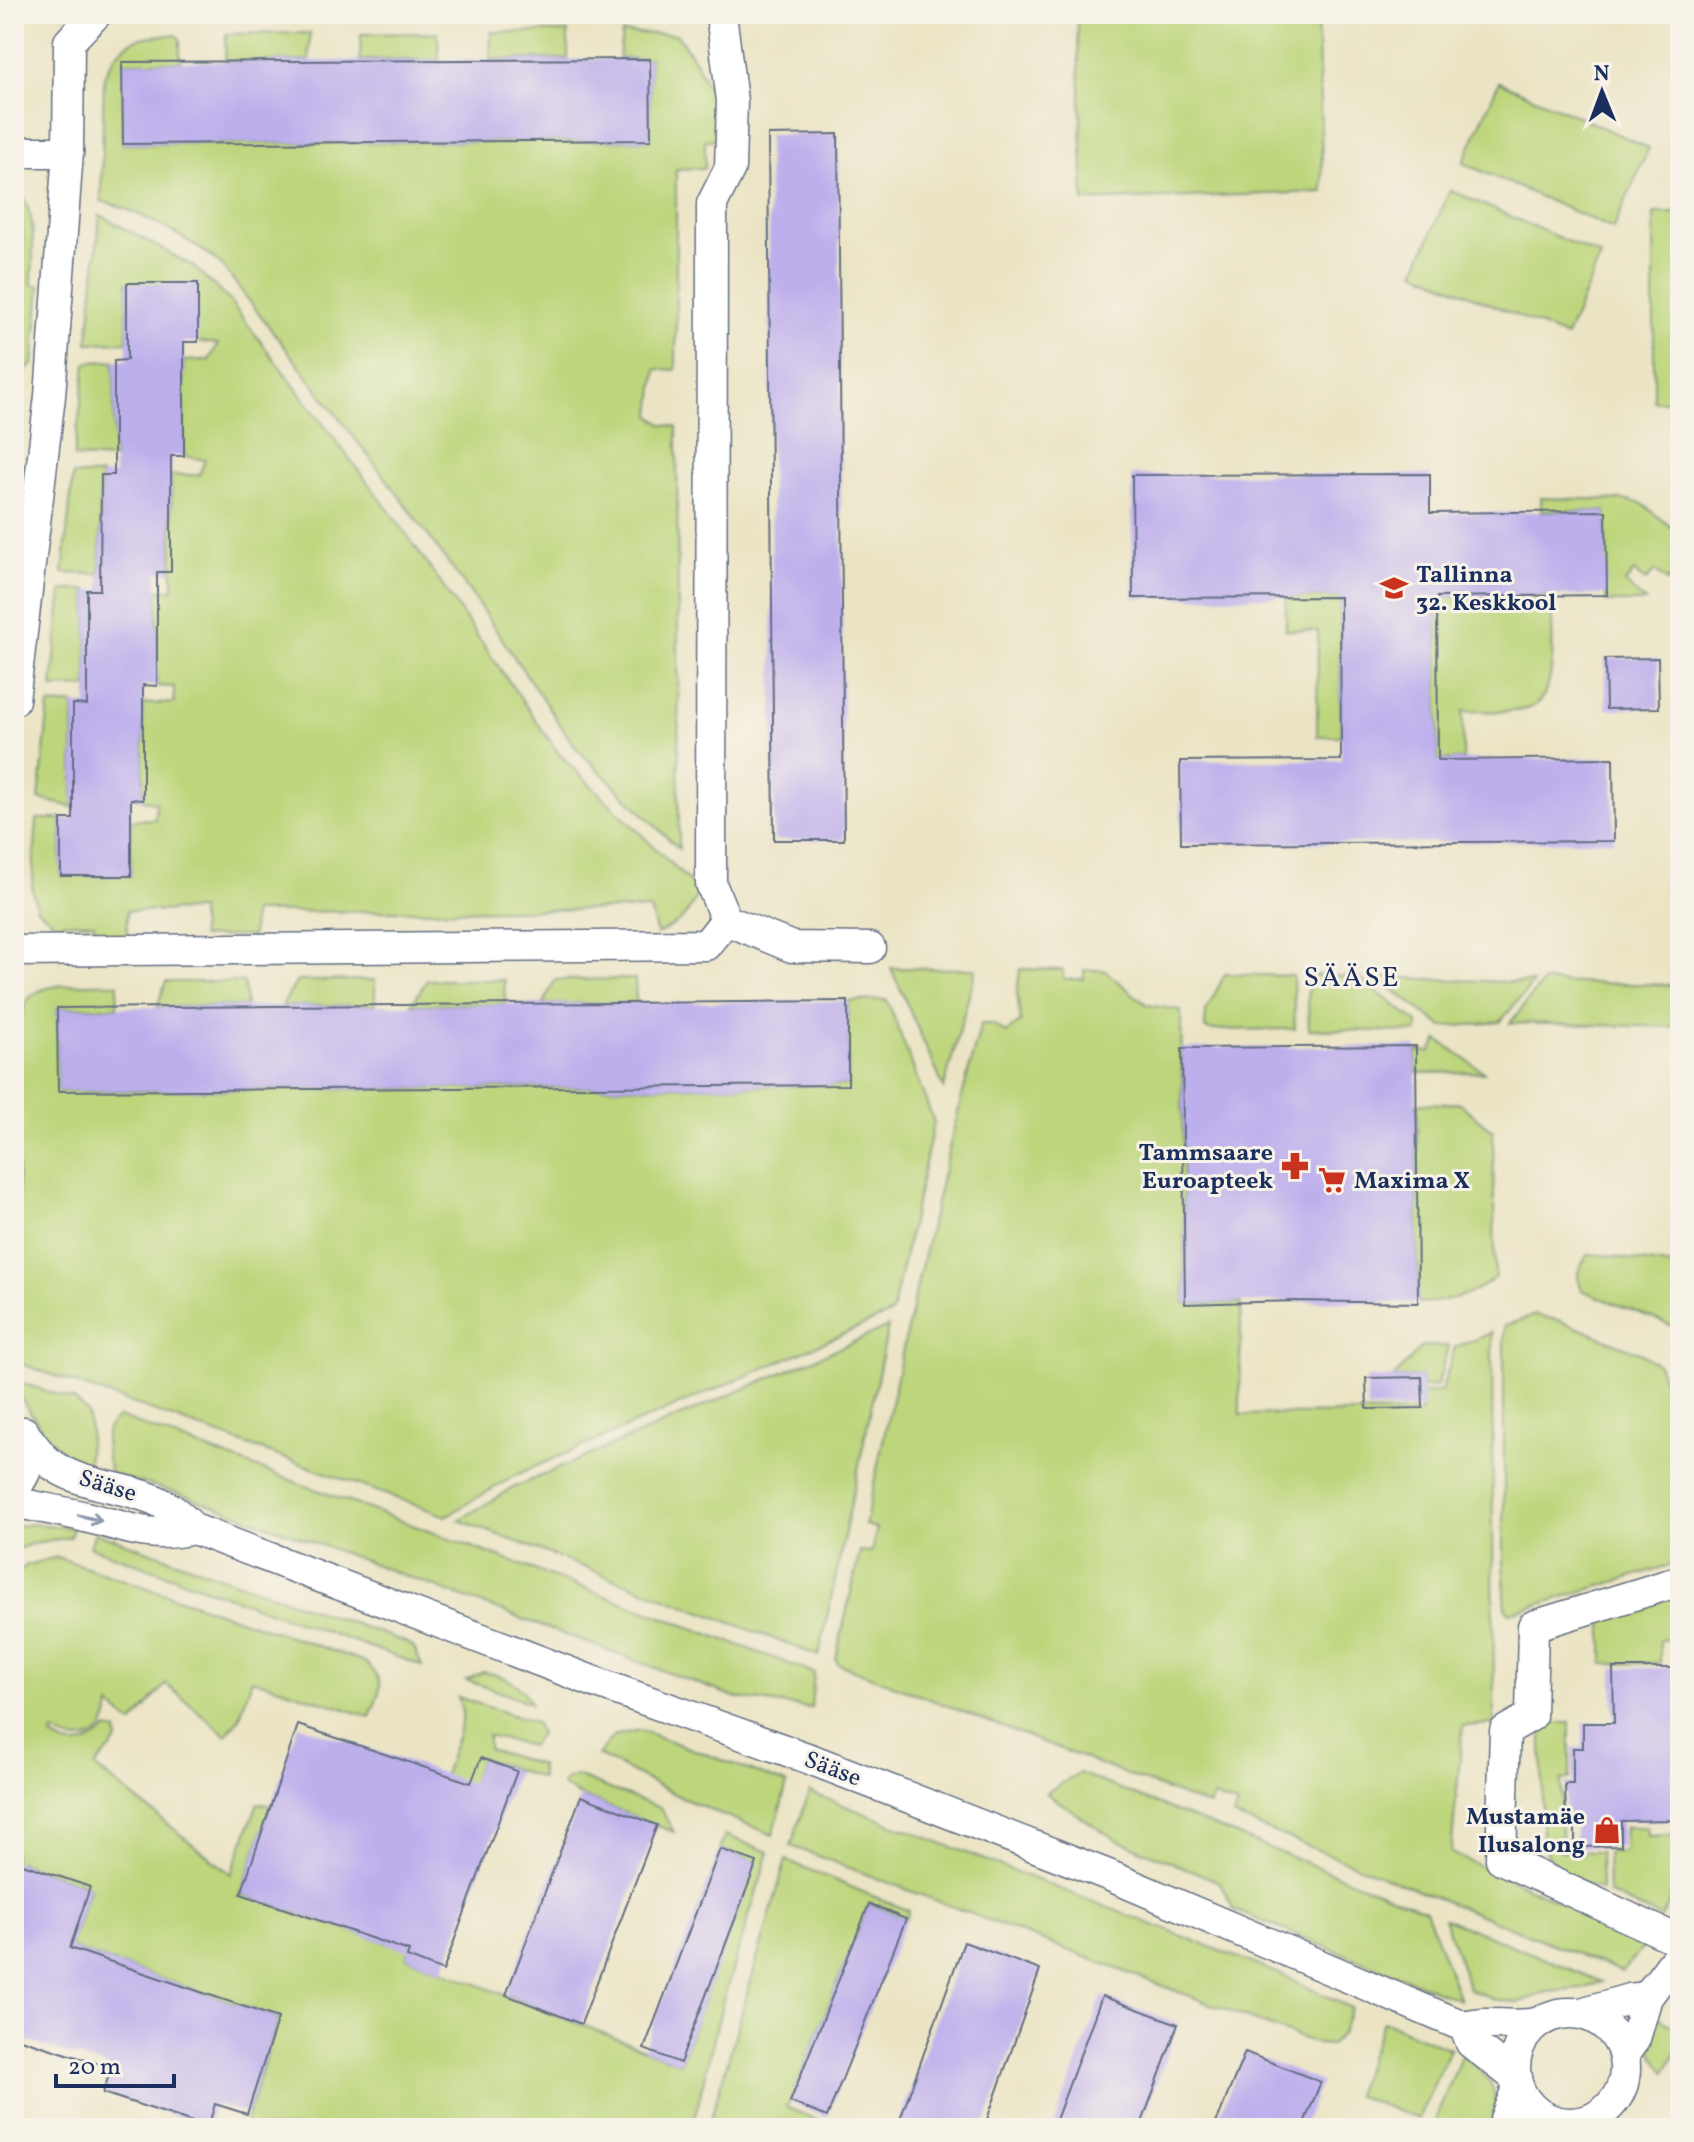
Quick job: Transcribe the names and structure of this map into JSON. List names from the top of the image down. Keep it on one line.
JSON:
{"streets":{"street":["Sääse"]},"districts":["SÄÄSE"],"places":{"school or university":["Tallinna 32. Keskkool"],"pharmacy":["Tammsaare Euroapteek"],"supermarket":["Maxima X"],"shop":["Mustamäe Ilusalong"]},"scale_bar":"20 m","north":"top"}
